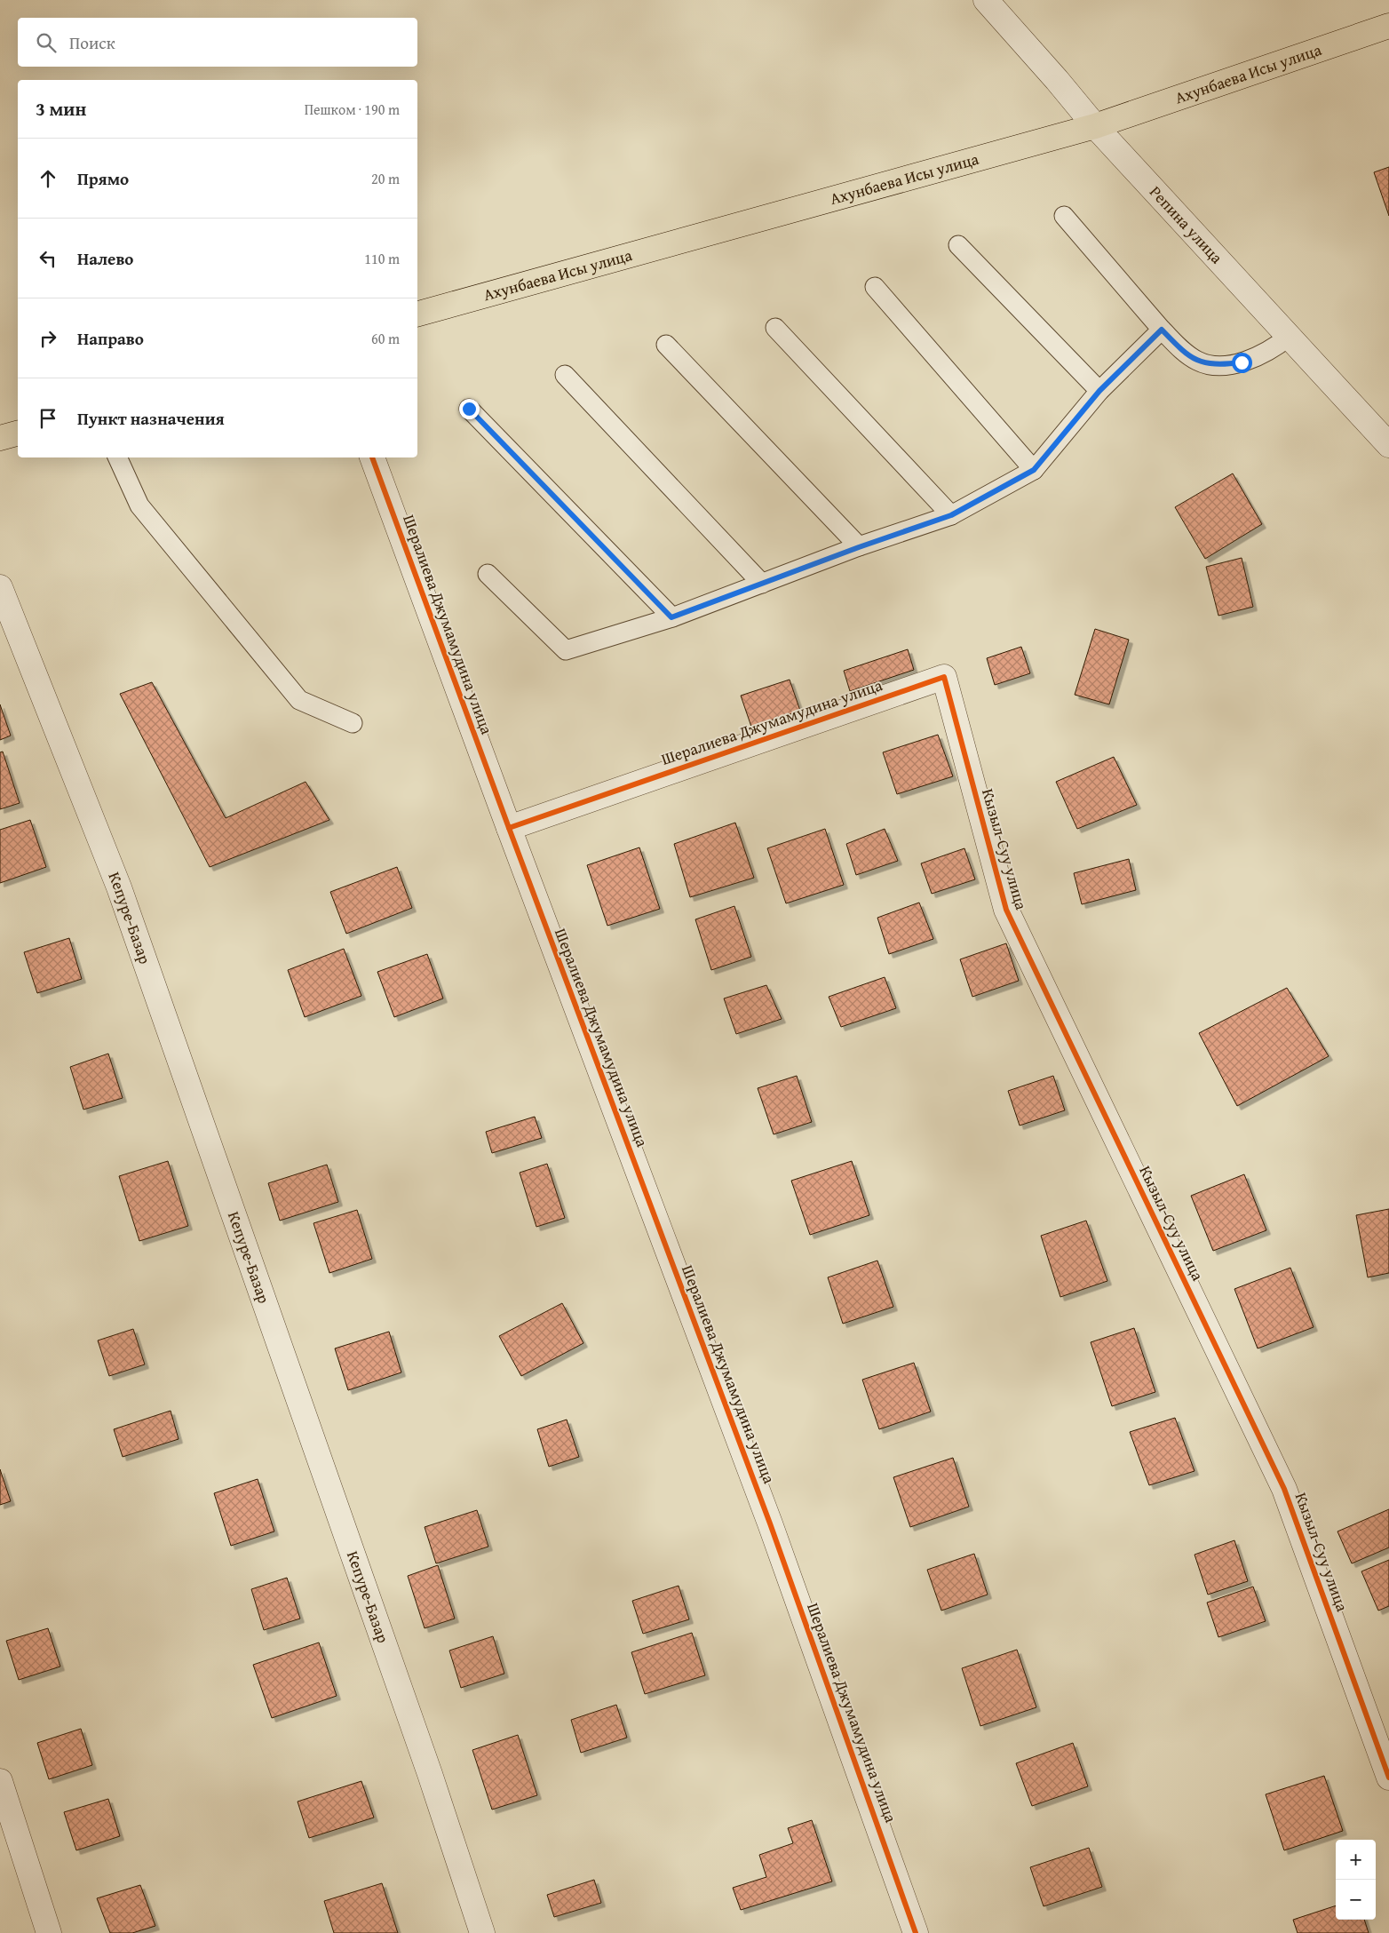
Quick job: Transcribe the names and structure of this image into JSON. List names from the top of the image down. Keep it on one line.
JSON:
{"streets":{"main road":["Ахунбаева Исы улица"],"street":["Репина улица","Шералиева Джумамудина улица","Кызыл-Суу улица","Кепуре-Базар"]},"crossings":[["Ахунбаева Исы улица","Репина улица"],["Шералиева Джумамудина улица","Кызыл-Суу улица"]],"page":{"search":"Поиск","heading":["3 мин","Пешком · 190 m"],"list":[["Прямо","20 m"],["Налево","110 m"],["Направо","60 m"],"Пункт назначения"],"map_buttons":["+","−"]}}
